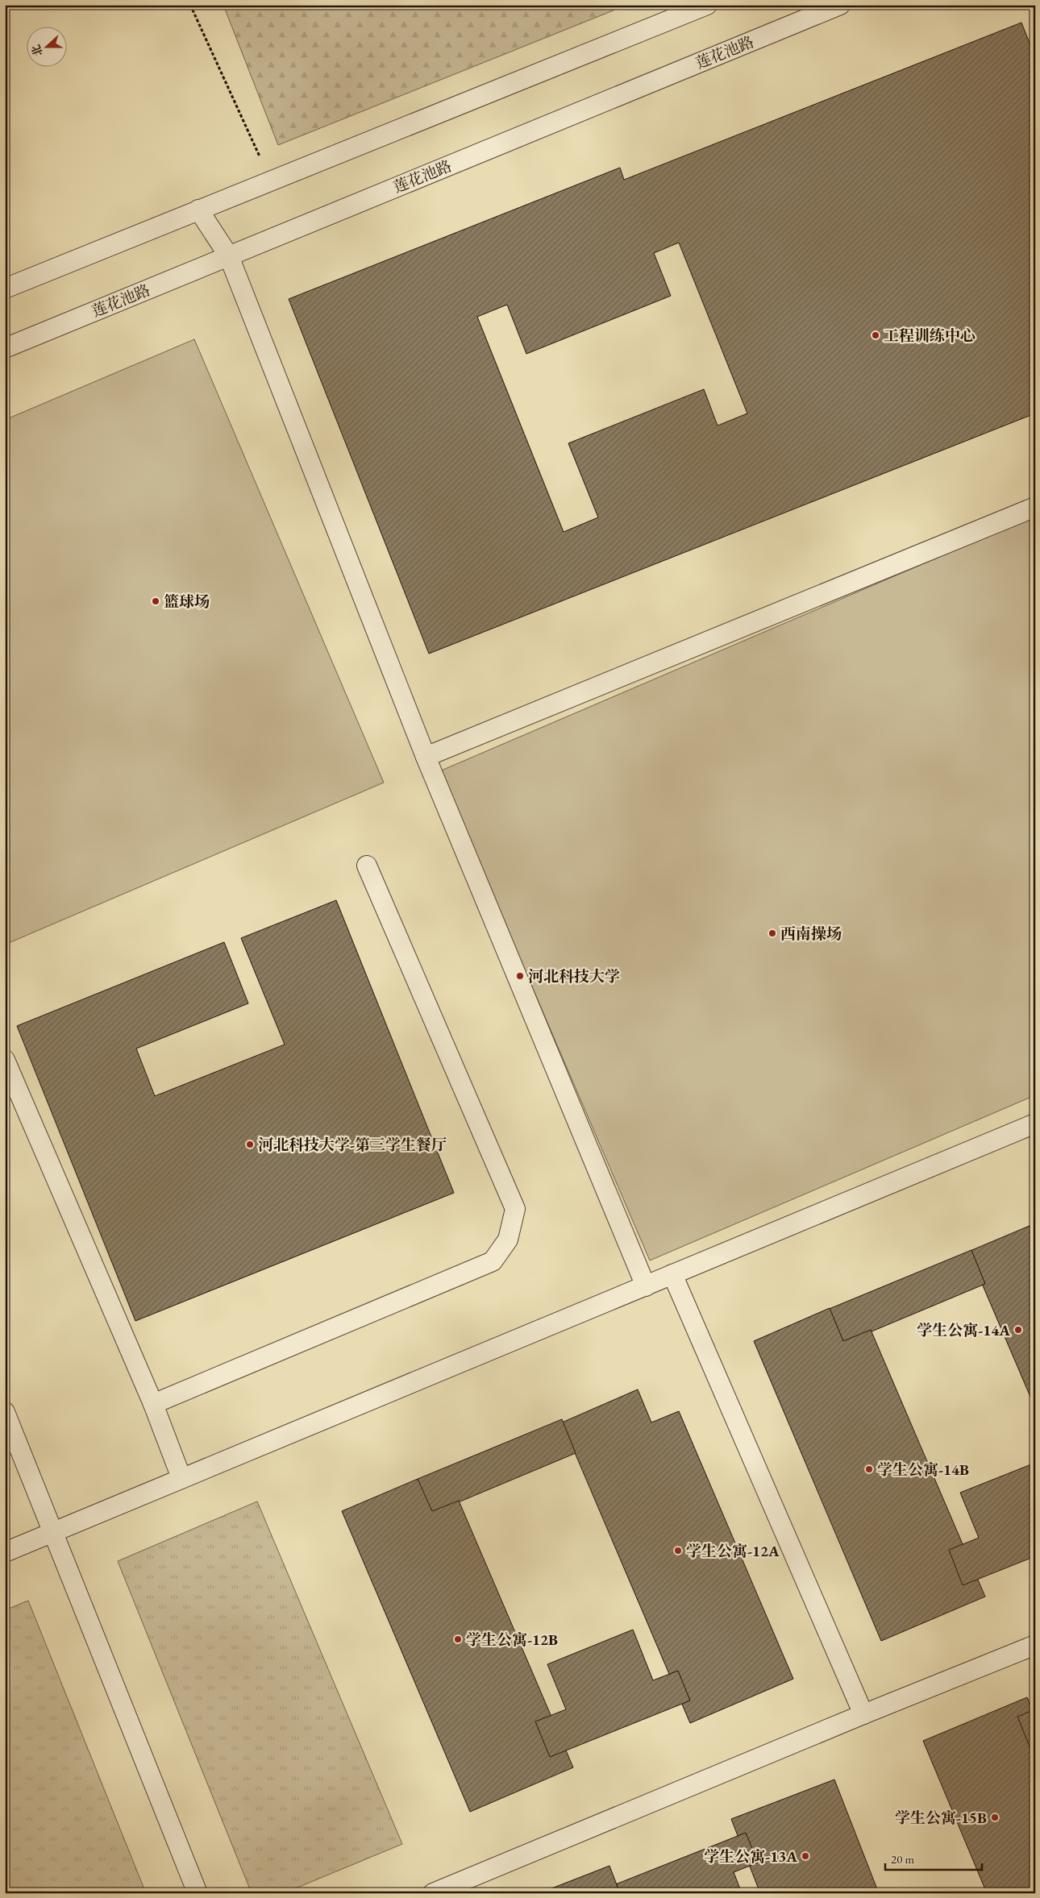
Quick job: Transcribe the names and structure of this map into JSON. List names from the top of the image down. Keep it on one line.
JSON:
{"streets":{"lane":["莲花池路"]},"places":["工程训练中心","篮球场","西南操场","河北科技大学","河北科技大学-第三学生餐厅","学生公寓-14A","学生公寓-14B","学生公寓-12A","学生公寓-12B","学生公寓-15B","学生公寓-13A"],"scale_bar":"20 m","north":"left"}
